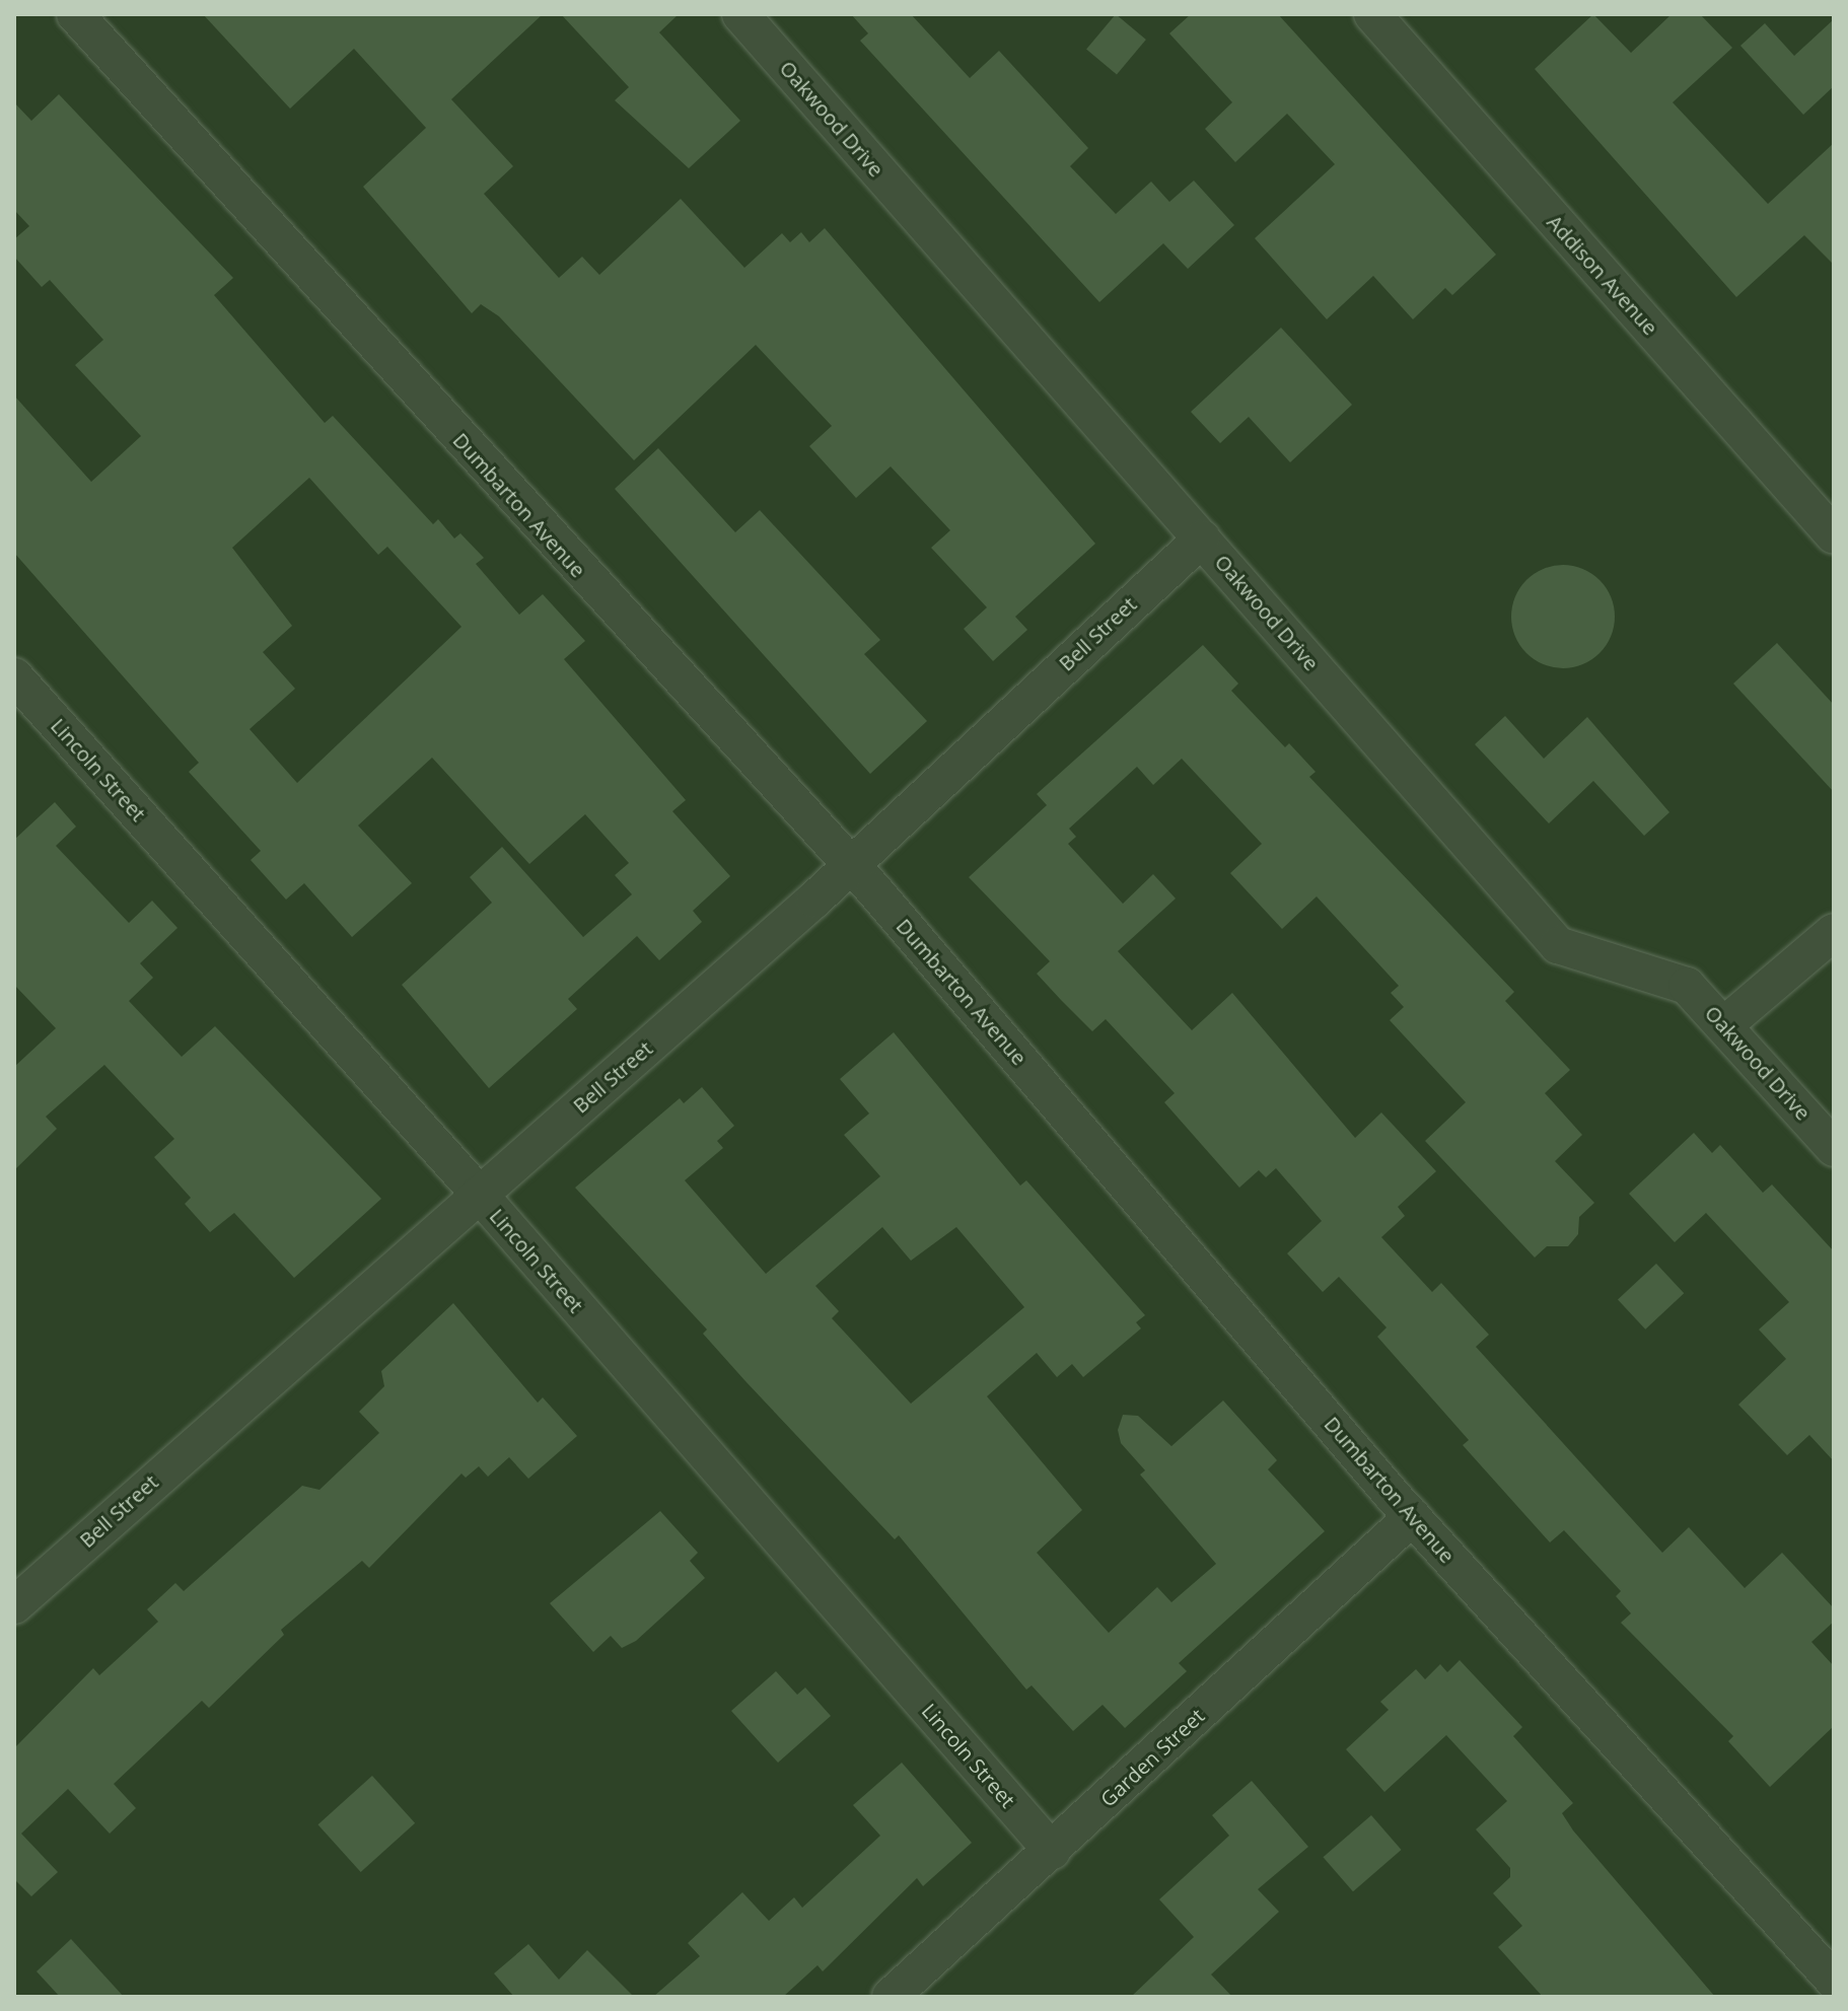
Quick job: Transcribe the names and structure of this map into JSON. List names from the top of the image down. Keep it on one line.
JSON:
{"streets":{"street":["Oakwood Drive","Addison Avenue","Dumbarton Avenue","Bell Street","Lincoln Street","Garden Street"]},"crossings":[["Oakwood Drive","Bell Street"],["Dumbarton Avenue","Bell Street"],["Dumbarton Avenue","Garden Street"],["Bell Street","Lincoln Street"],["Lincoln Street","Garden Street"]]}
